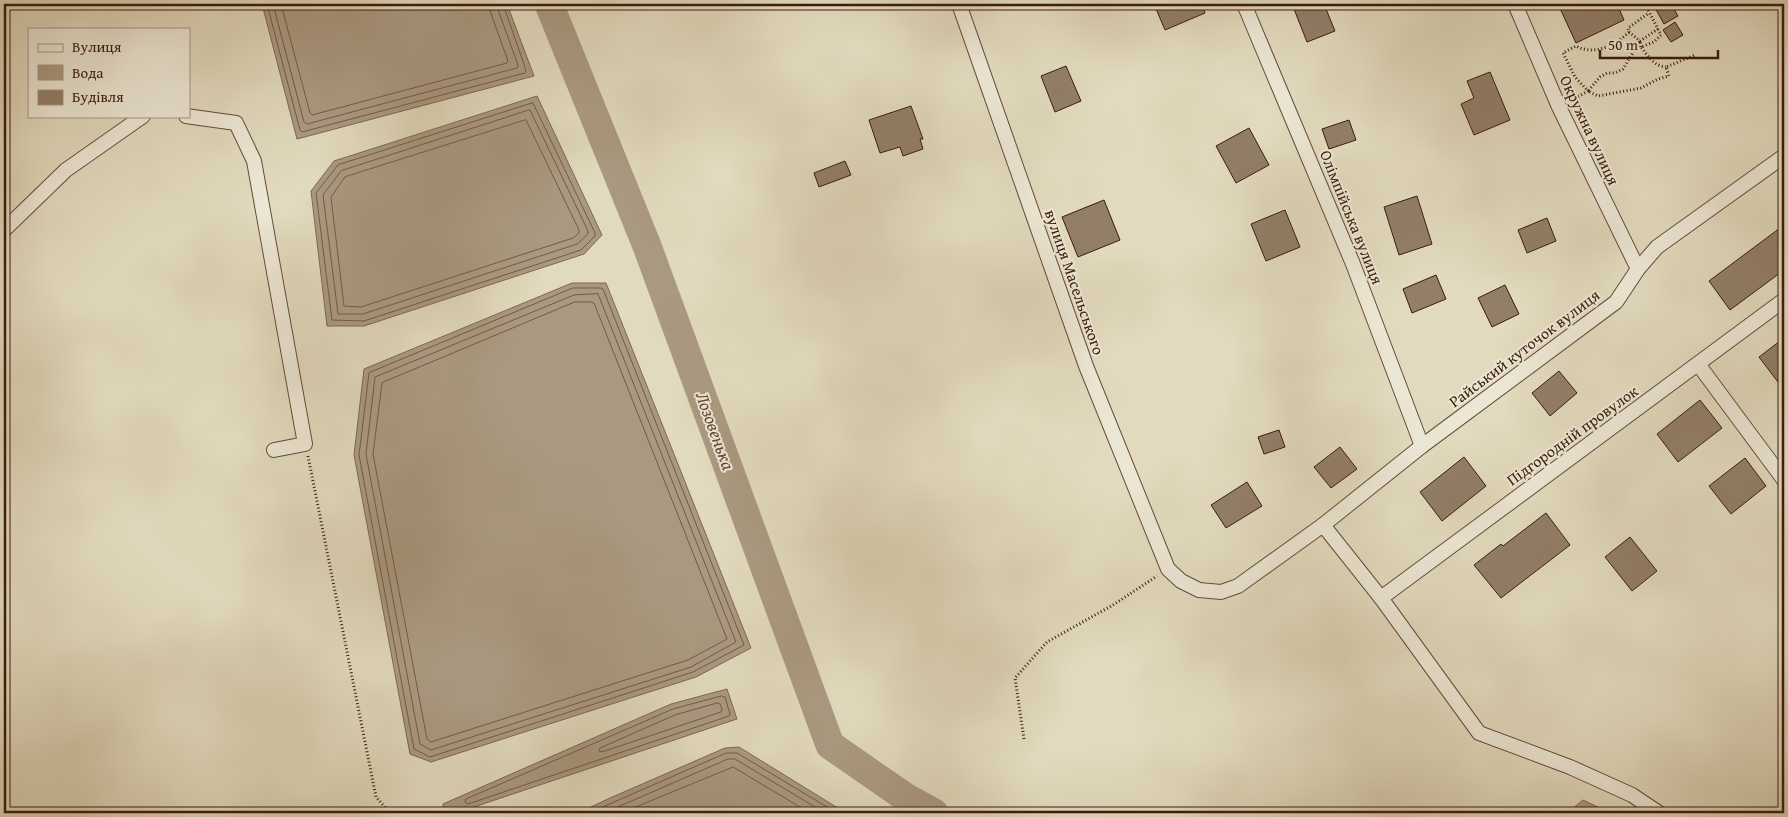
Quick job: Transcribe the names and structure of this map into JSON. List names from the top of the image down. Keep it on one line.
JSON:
{"streets":{"street":["Окружна вулиця","Олімпійська вулиця","вулиця Масельського","Райський куточок вулиця","Підгородній провулок"]},"crossings":[["Окружна вулиця","Райський куточок вулиця"],["Олімпійська вулиця","Райський куточок вулиця"],["вулиця Масельського","Райський куточок вулиця"]],"water":["Лозовенька"],"legend":["Вулиця","Вода","Будівля"],"scale_bar":"50 m"}
